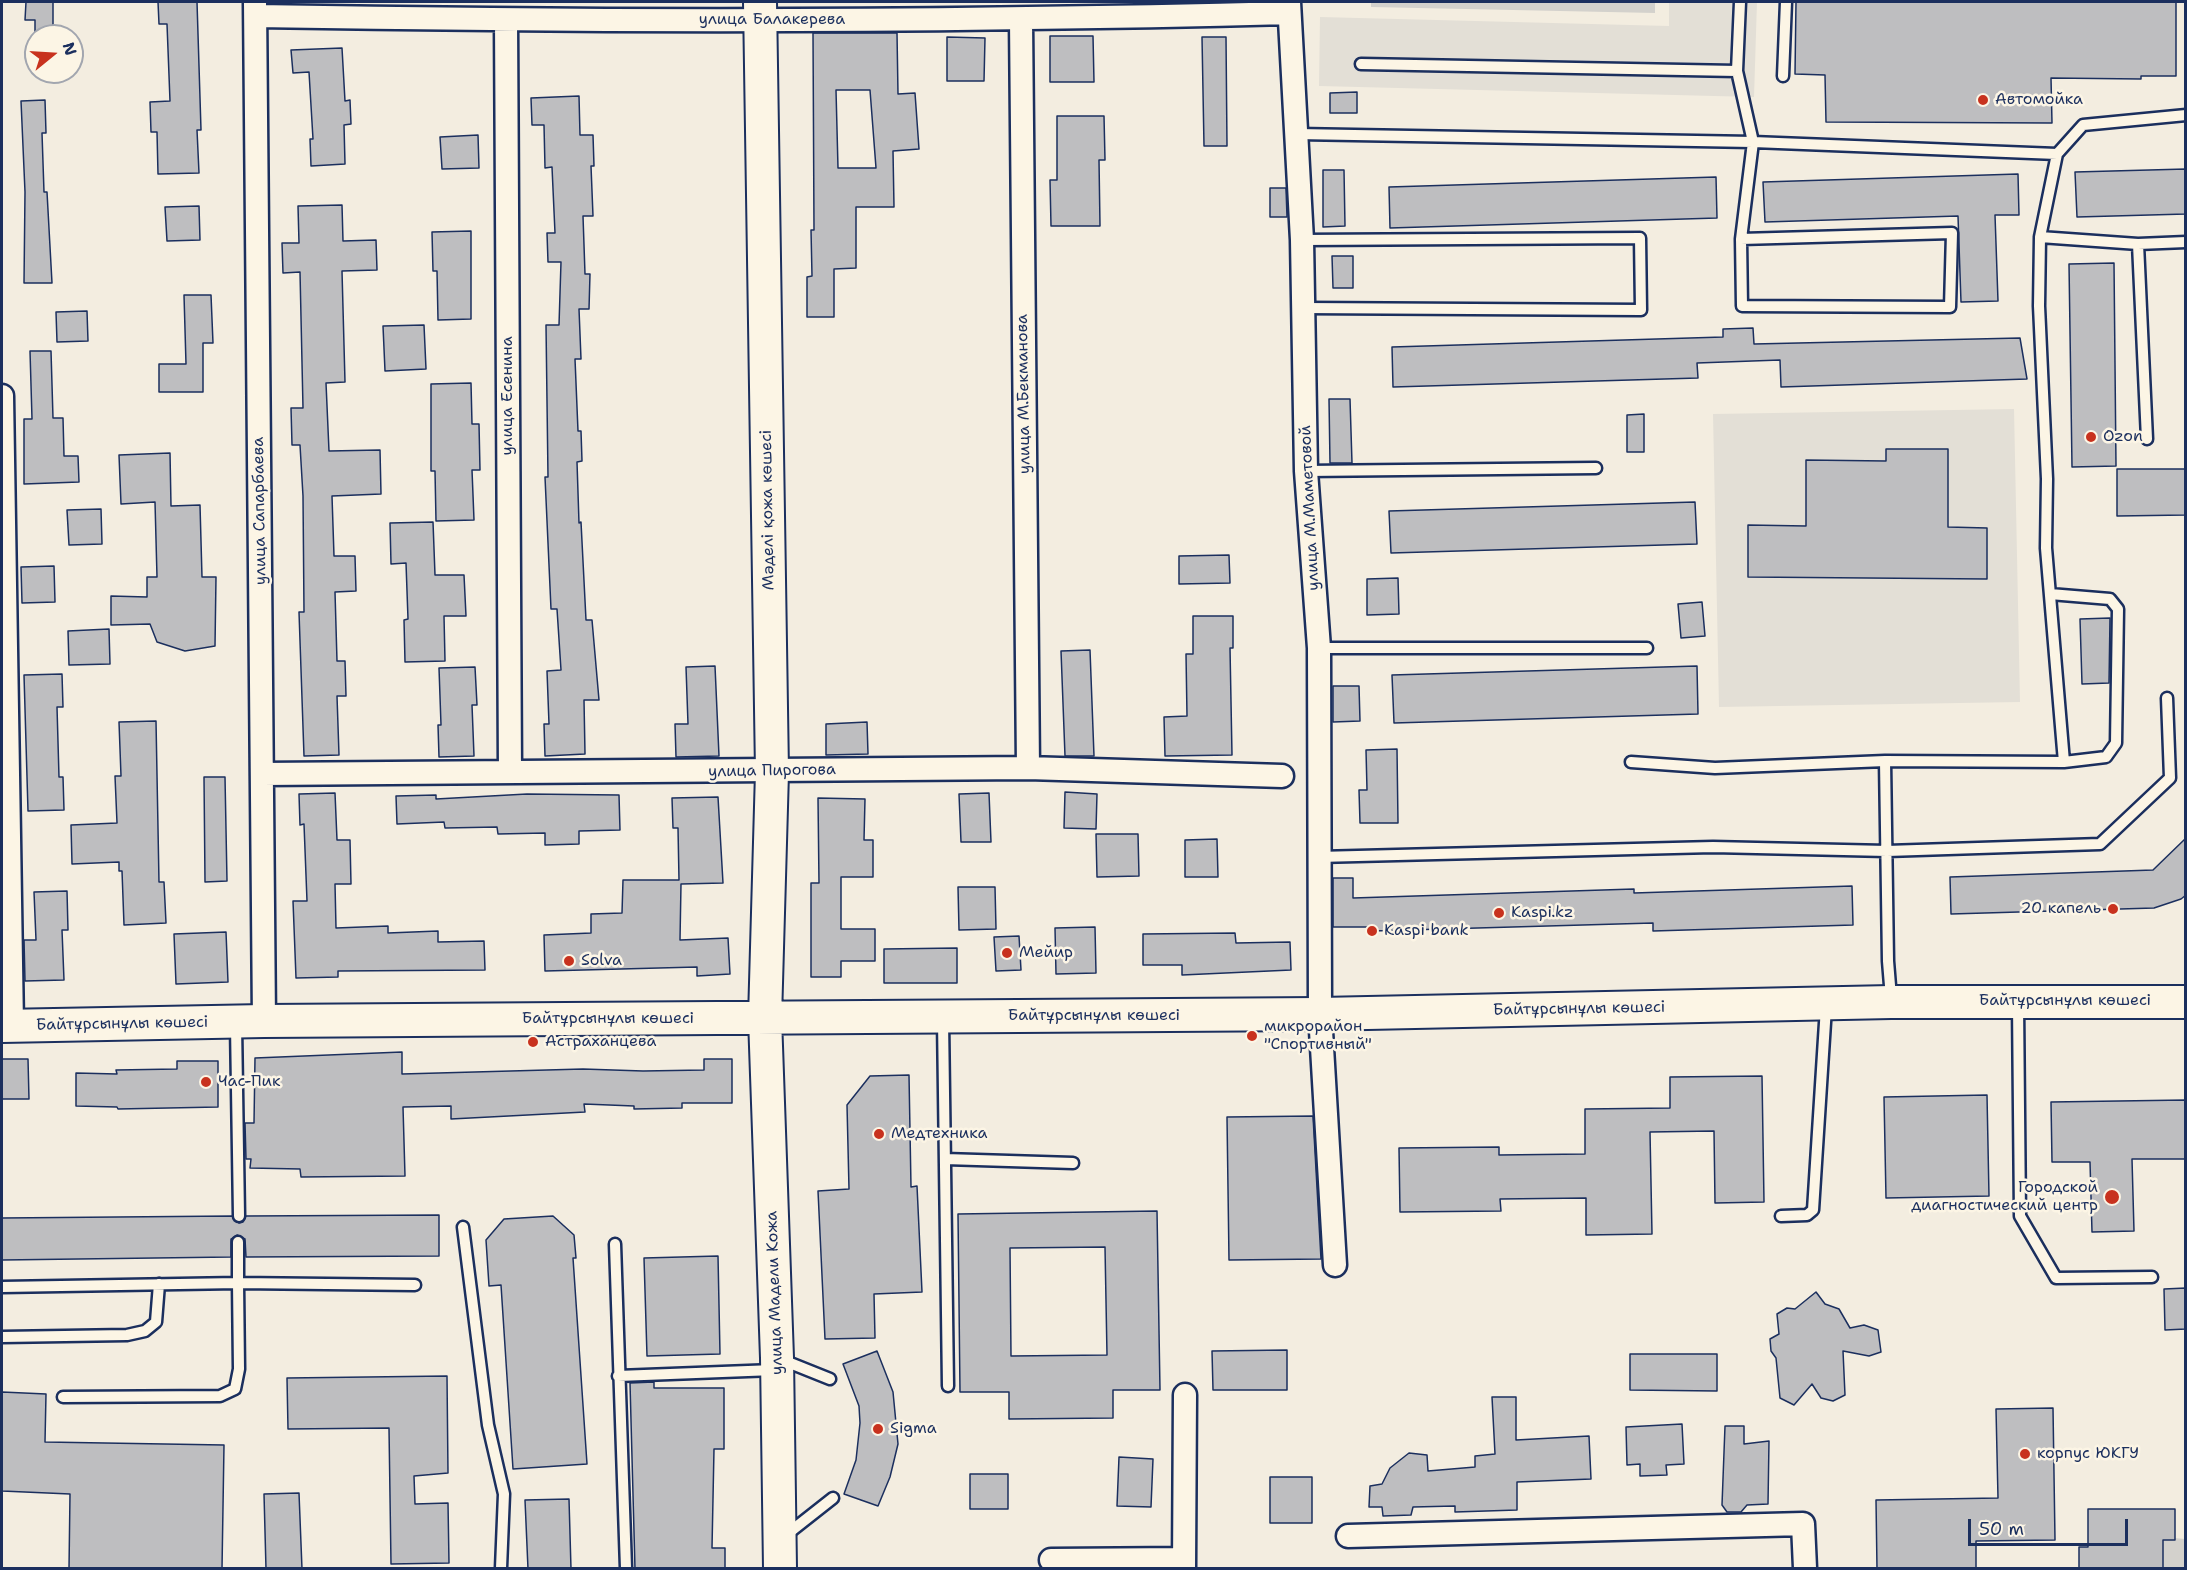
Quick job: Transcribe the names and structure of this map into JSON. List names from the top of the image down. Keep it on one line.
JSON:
{"streets":{"main road":["Мәделі қожа көшесі","Байтұрсынұлы көшесі","улица Мадели Кожа"],"street":["улица Балакерева","улица М.Бекманова","улица Есенина","улица М.Маметовой","улица Сапарбаева","улица Пирогова"]},"crossings":[["улица Балакерева","улица М.Бекманова"],["улица Балакерева","улица Есенина"],["улица Балакерева","улица М.Маметовой"],["улица Балакерева","Мәделі қожа көшесі"],["улица Балакерева","улица Сапарбаева"],["улица М.Бекманова","улица Пирогова"],["улица Есенина","улица Пирогова"],["улица М.Маметовой","Байтұрсынұлы көшесі"],["Мәделі қожа көшесі","улица Пирогова"],["Мәделі қожа көшесі","Байтұрсынұлы көшесі"],["Мәделі қожа көшесі","улица Мадели Кожа"],["улица Сапарбаева","улица Пирогова"],["улица Сапарбаева","Байтұрсынұлы көшесі"],["Байтұрсынұлы көшесі","улица Мадели Кожа"]],"places":["Автомойка","Ozon","20 капель","Kaspi.kz","Kaspi bank","Мейир","Solva","микрорайон \"Спортивный\"","Астраханцева","Час-Пик","Медтехника","Городской диагностический центр","Sigma","корпус ЮКГУ"],"scale_bar":"50 m","north":"right"}
